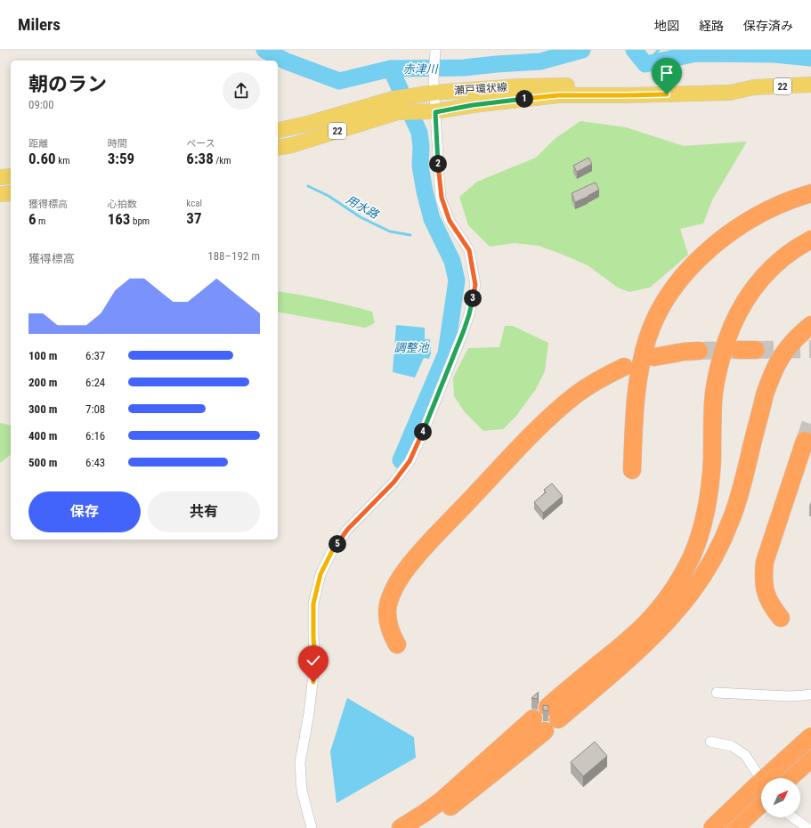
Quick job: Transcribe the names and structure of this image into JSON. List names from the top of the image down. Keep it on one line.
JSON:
{"streets":{"main road":["22","瀬戸環状線"]},"water":["赤津川","用水路","調整池"],"north":"top right","page":{"header":"Milers","nav":["地図","経路","保存済み"],"heading":["朝のラン","09:00"],"pins":["1","2","3","4","5"],"stats":[["距離","0.60 km"],["時間","3:59"],["ペース","6:38 /km"],["獲得標高","6 m"],["心拍数","163 bpm"],["kcal","37"]],"chart":["獲得標高","188–192 m"],"list":[{"name":"100 m","note":"6:37"},{"name":"200 m","note":"6:24"},{"name":"300 m","note":"7:08"},{"name":"400 m","note":"6:16"},{"name":"500 m","note":"6:43"}],"buttons":["保存","共有"]}}
